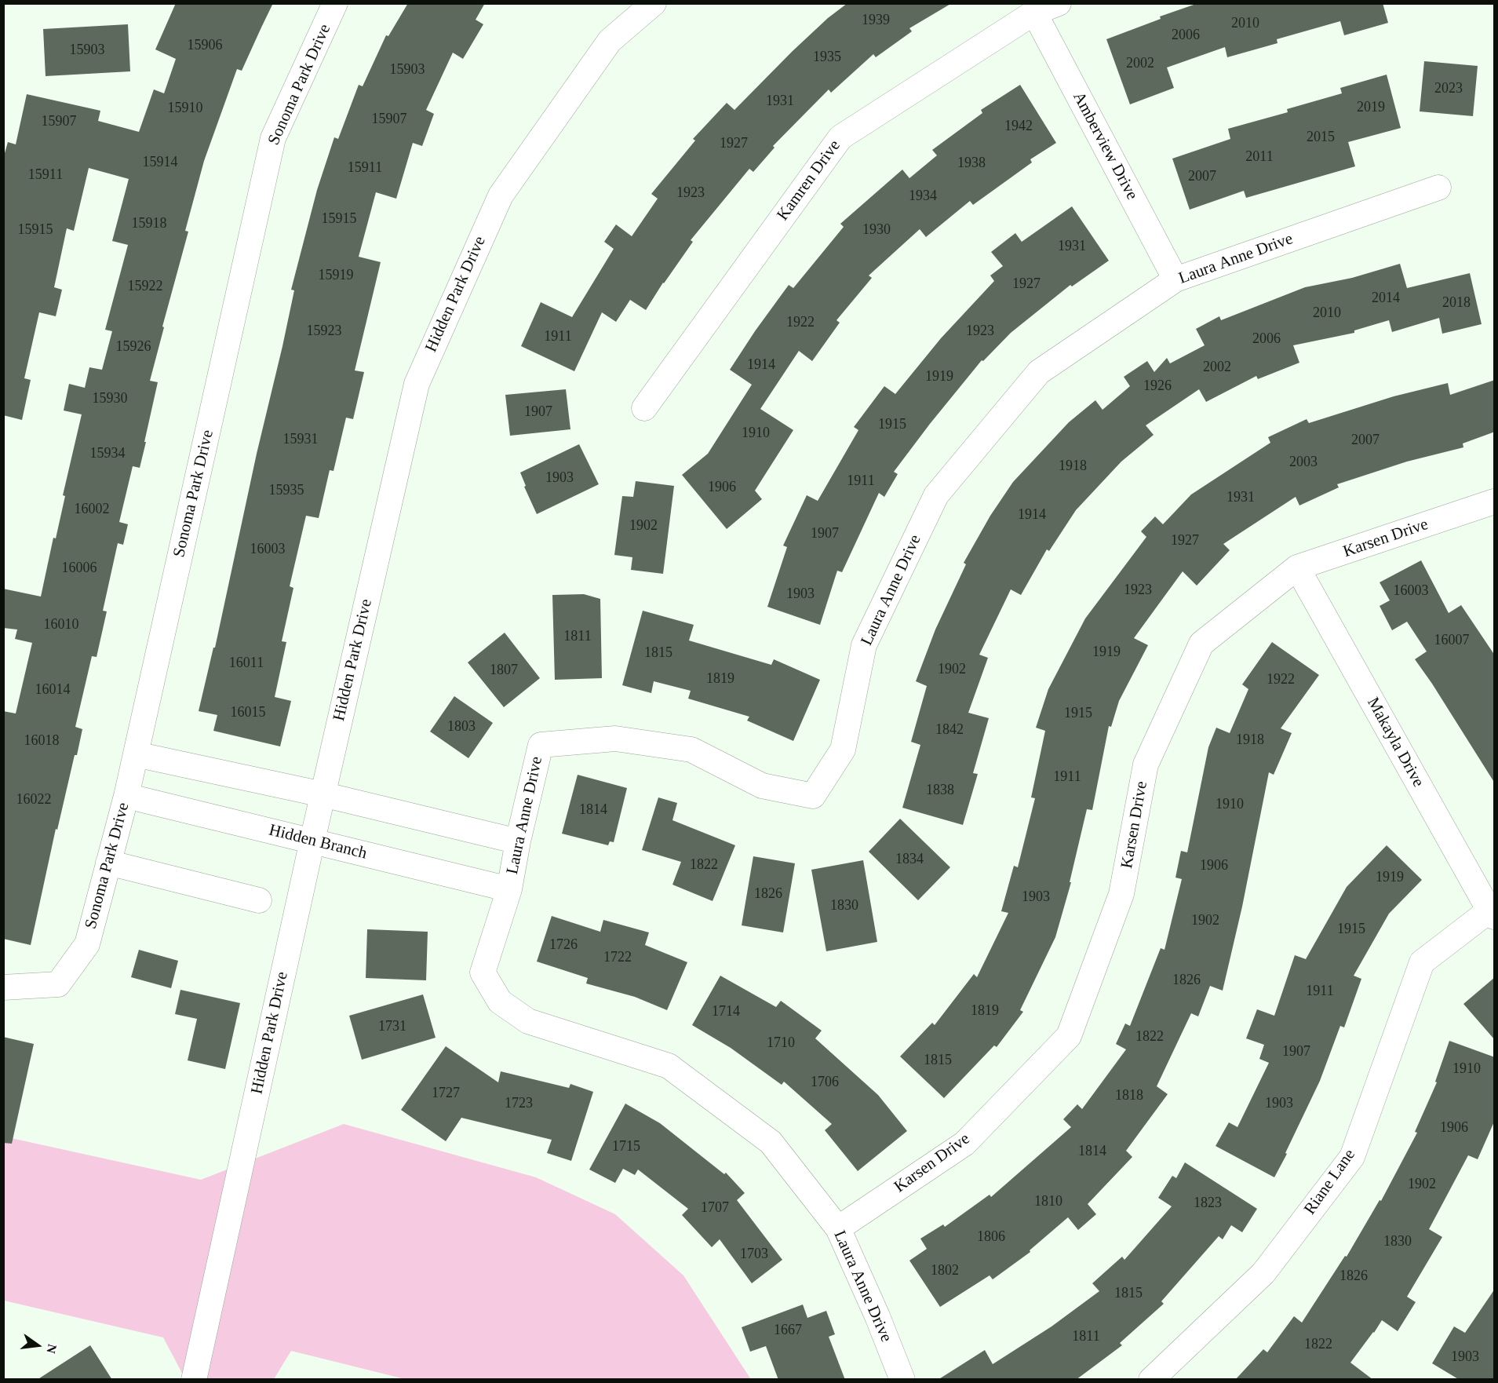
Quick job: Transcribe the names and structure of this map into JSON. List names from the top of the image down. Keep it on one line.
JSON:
{"streets":{"street":["Sonoma Park Drive","Amberview Drive","Kamren Drive","Laura Anne Drive","Hidden Park Drive","Karsen Drive","Makayla Drive","Hidden Branch","Riane Lane"]},"crossings":[["Sonoma Park Drive","Hidden Branch"],["Amberview Drive","Kamren Drive"],["Amberview Drive","Laura Anne Drive"],["Laura Anne Drive","Karsen Drive"],["Laura Anne Drive","Hidden Branch"],["Hidden Park Drive","Hidden Branch"],["Karsen Drive","Makayla Drive"],["Makayla Drive","Riane Lane"]],"house_numbers":["1939","2010","2006","15906","15903","1935","2002","15903","2023","1931","2019","15910","15907","15907","1942","2015","1927","2011","15914","1938","15911","15911","2007","1923","1934","15915","15918","15915","1930","1931","15919","1927","15922","2014","2018","2010","1922","15923","1923","1911","2006","15926","1914","2002","1919","1926","15930","1907","1915","1910","15931","2007","15934","2003","1918","1903","1911","1906","15935","1931","16002","1914","1902","1907","1927","16003","16006","1923","16003","1903","16010","1811","16007","1919","1815","16011","1902","1807","1819","1922","16014","16015","1915","1803","1842","1918","16018","1911","1838","16022","1910","1814","1834","1822","1906","1919","1826","1903","1830","1902","1915","1726","1722","1826","1911","1819","1714","1731","1822","1710","1907","1815","1910","1706","1727","1818","1723","1903","1906","1715","1814","1902","1810","1823","1707","1806","1830","1703","1802","1826","1815","1667","1811","1822","1903"],"north":"right"}
